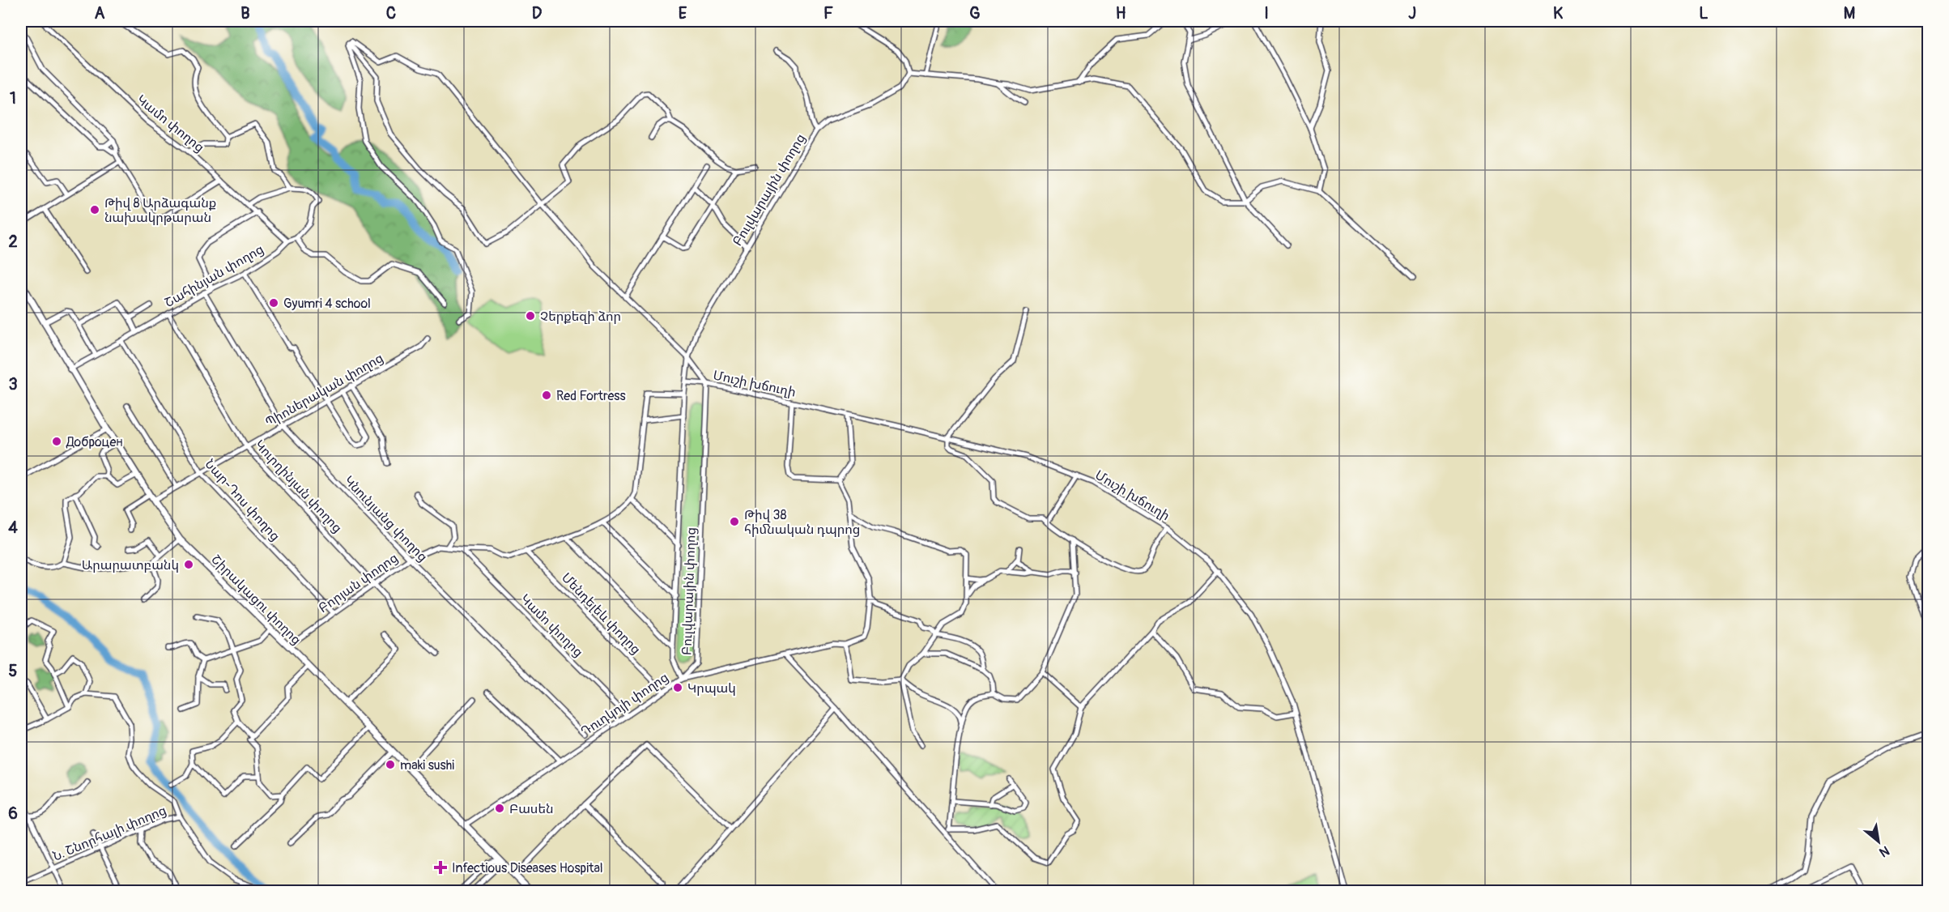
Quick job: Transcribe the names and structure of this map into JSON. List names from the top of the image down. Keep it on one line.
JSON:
{"streets":{"main road":["Շիրակացու փողոց"],"street":["Կամո փողոց","Բուլվարային փողոց","Շահինյան փողոց","Մուշի խճուղի","Պիոներական փողոց","Կուրղինյան փողոց","Նար-Դոս փողոց","Կնունյանց փողոց","Բորյան փողոց","Մենդելեև փողոց","Դուդկոյի փողոց","Ն. Շնորհալի փողոց"]},"crossings":[["Կամո փողոց","Շահինյան փողոց"],["Կամո փողոց","Բորյան փողոց"],["Կամո փողոց","Դուդկոյի փողոց"],["Բուլվարային փողոց","Մուշի խճուղի"],["Բուլվարային փողոց","Դուդկոյի փողոց"],["Շահինյան փողոց","Կուրղինյան փողոց"],["Շահինյան փողոց","Նար-Դոս փողոց"],["Շահինյան փողոց","Կնունյանց փողոց"],["Շահինյան փողոց","Շիրակացու փողոց"],["Պիոներական փողոց","Կուրղինյան փողոց"],["Պիոներական փողոց","Նար-Դոս փողոց"],["Պիոներական փողոց","Կնունյանց փողոց"],["Պիոներական փողոց","Շիրակացու փողոց"],["Կուրղինյան փողոց","Բորյան փողոց"],["Նար-Դոս փողոց","Բորյան փողոց"],["Կնունյանց փողոց","Բորյան փողոց"],["Բորյան փողոց","Շիրակացու փողոց"],["Բորյան փողոց","Մենդելեև փողոց"],["Շիրակացու փողոց","Դուդկոյի փողոց"],["Մենդելեև փողոց","Դուդկոյի փողոց"]],"places":{"other":["Թիվ 8 Արձագանք նախակրթարան","Gyumri 4 school","Չերքեզի ձոր","Red Fortress","Доброцен","Թիվ 38 հիմնական դպրոց","Արարատբանկ","Կրպակ","maki sushi","Բասեն"],"health":["Infectious Diseases Hospital"]},"north":"bottom right","grid":{"columns":["A","B","C","D","E","F","G","H","I","J","K","L","M"],"rows":["1","2","3","4","5","6"]}}
